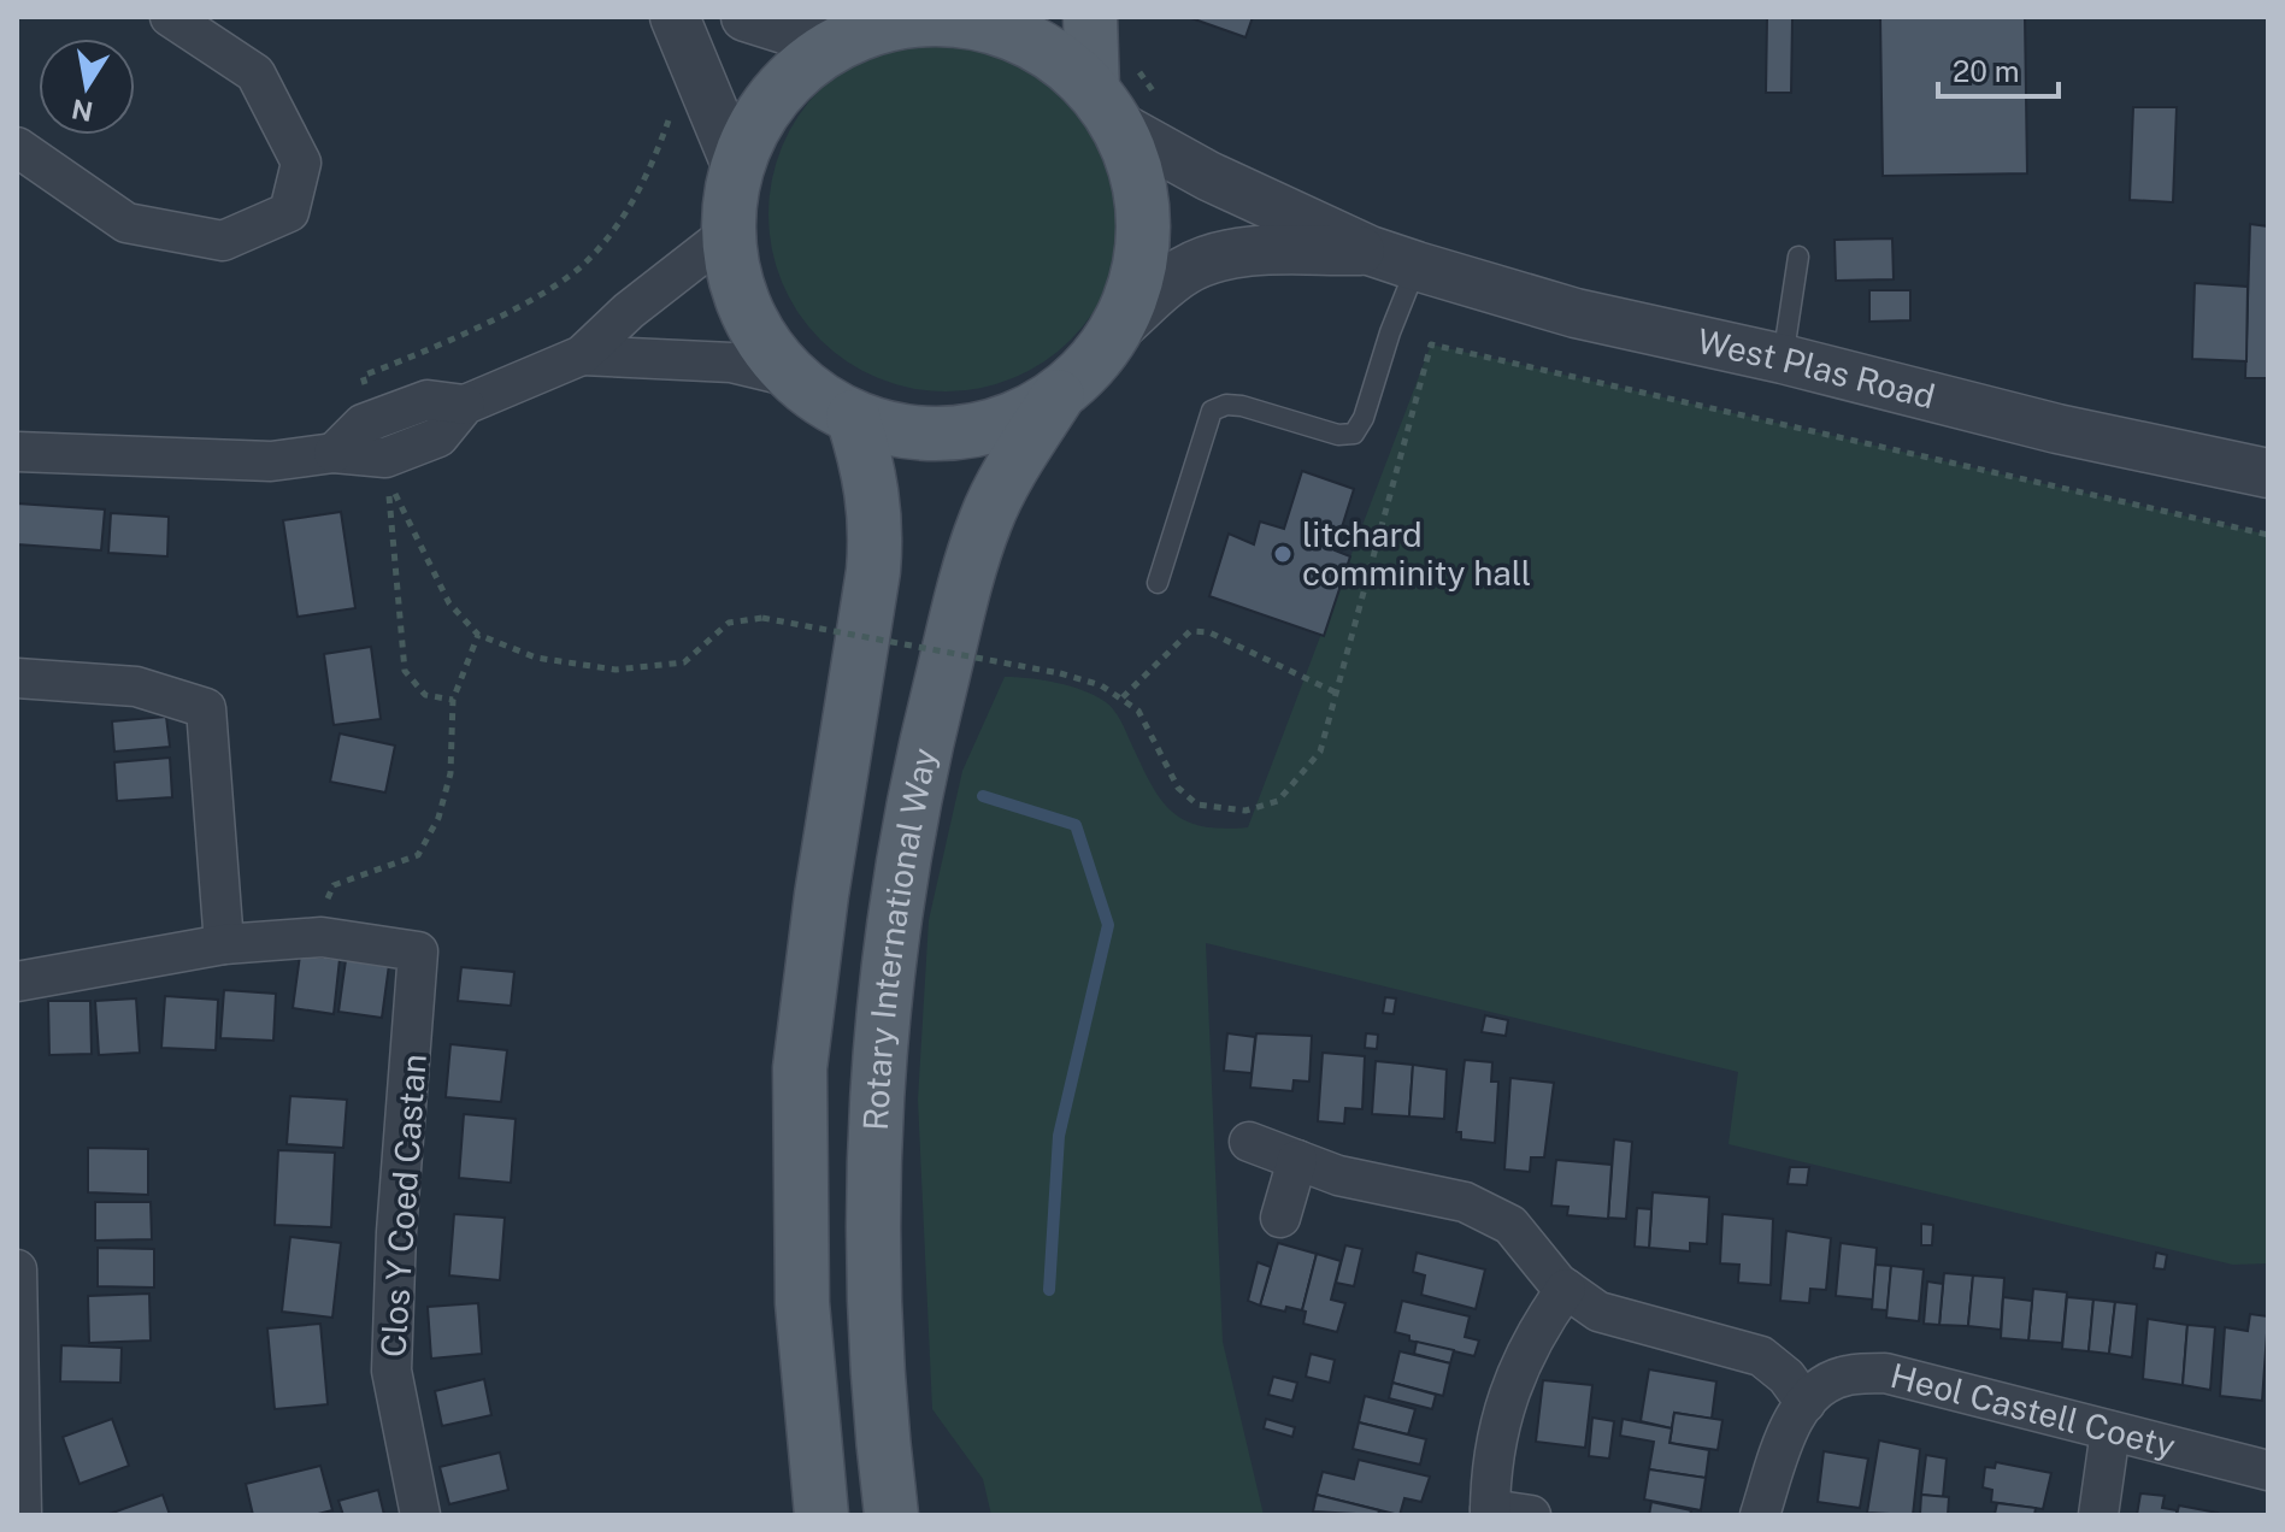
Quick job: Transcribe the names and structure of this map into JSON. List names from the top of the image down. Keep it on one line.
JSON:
{"streets":{"main road":["Rotary International Way"],"street":["West Plas Road","Clos Y Coed Castan","Heol Castell Coety"]},"places":["litchard comminity hall"],"scale_bar":"20 m","north":"bottom"}
